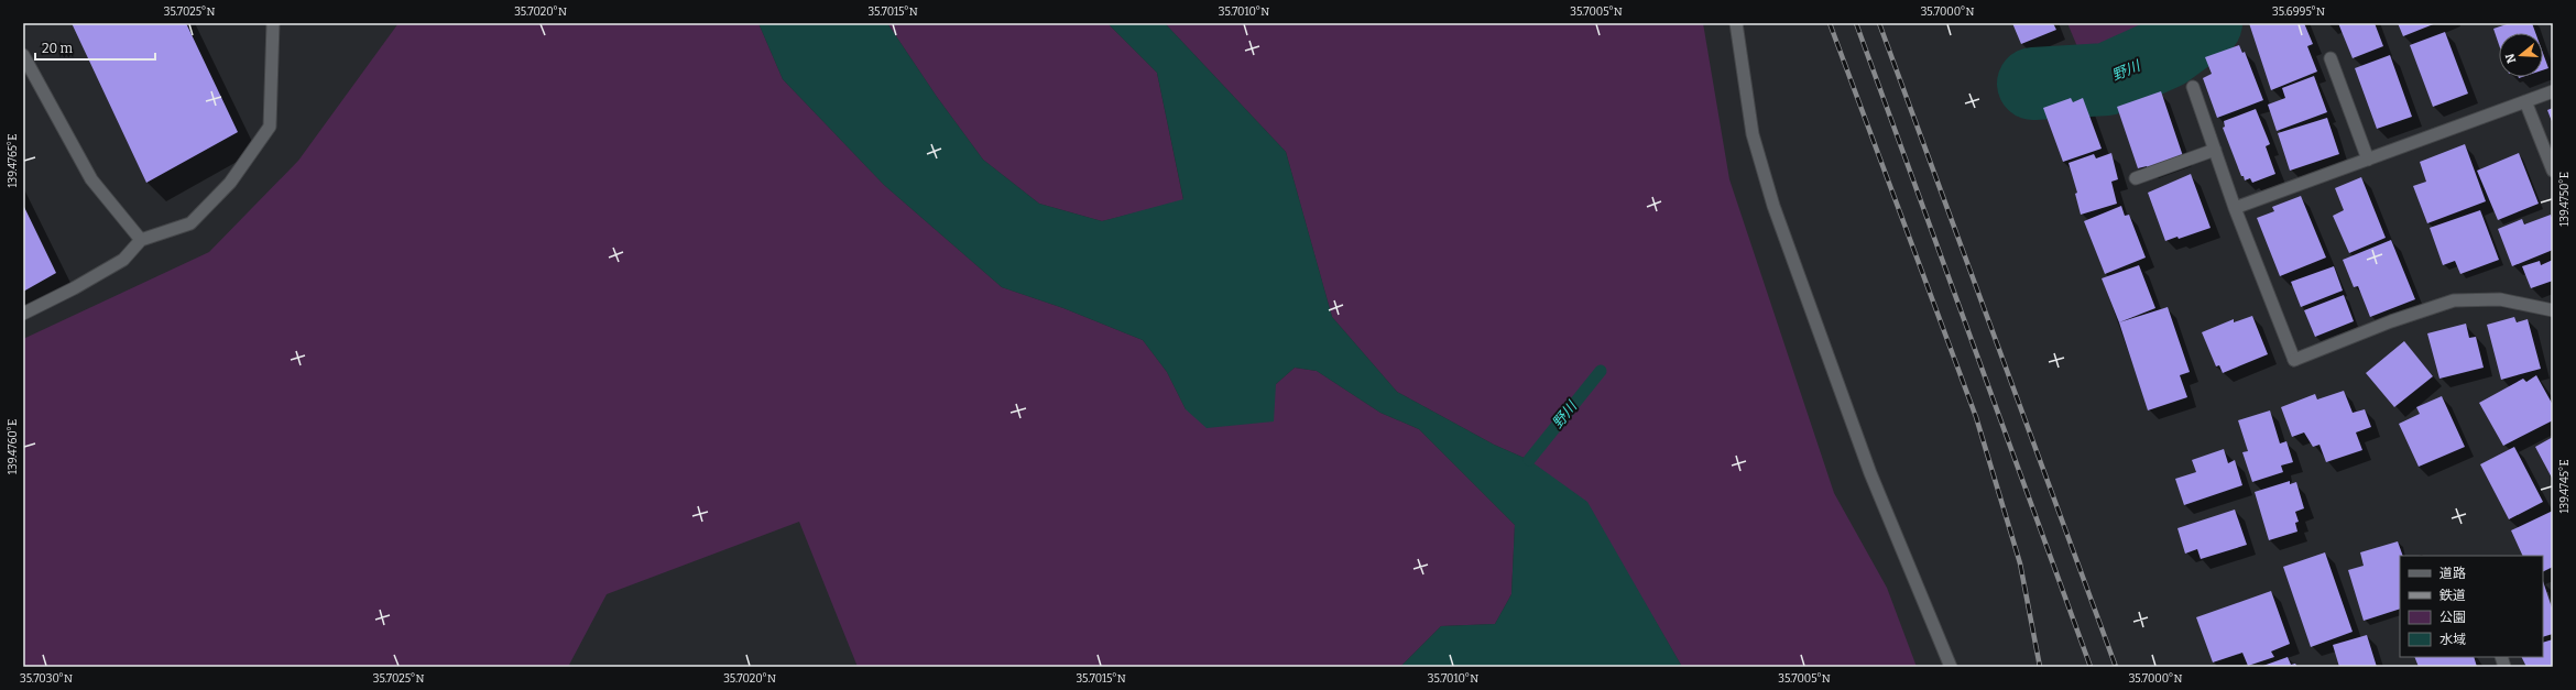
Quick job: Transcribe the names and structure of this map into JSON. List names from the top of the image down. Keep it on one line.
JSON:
{"water":["野川"],"legend":["道路","鉄道","公園","水域"],"scale_bar":"20 m","north":"left","coordinates":["35.7025°N","35.7020°N","35.7015°N","35.7010°N","35.7005°N","35.7000°N","35.6995°N","139.4765°E","139.4750°E","139.4760°E","139.4745°E","35.7030°N"]}
